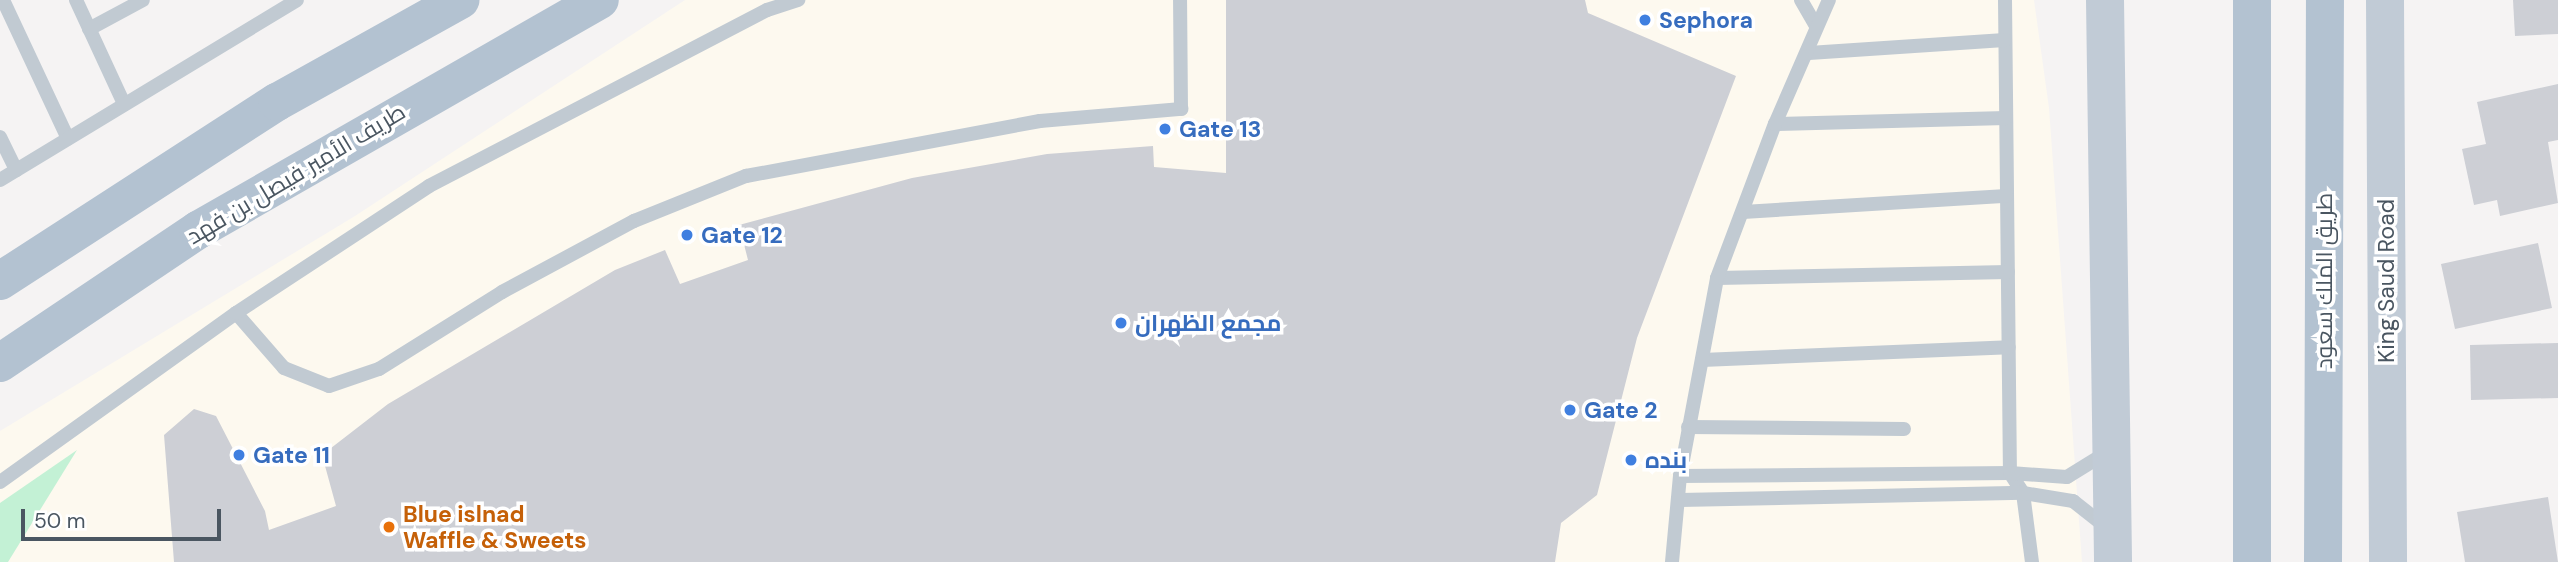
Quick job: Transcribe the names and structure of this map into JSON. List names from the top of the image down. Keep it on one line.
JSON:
{"streets":{"main road":["طريف الأمير فيصل بن فهد","طريق الملك سعود","King Saud Road"]},"places":["Sephora","Gate 13","Gate 12","مجمع الظهران","Gate 2","Gate 11","بنده","Blue islnad Waffle & Sweets"],"scale_bar":"50 m"}
